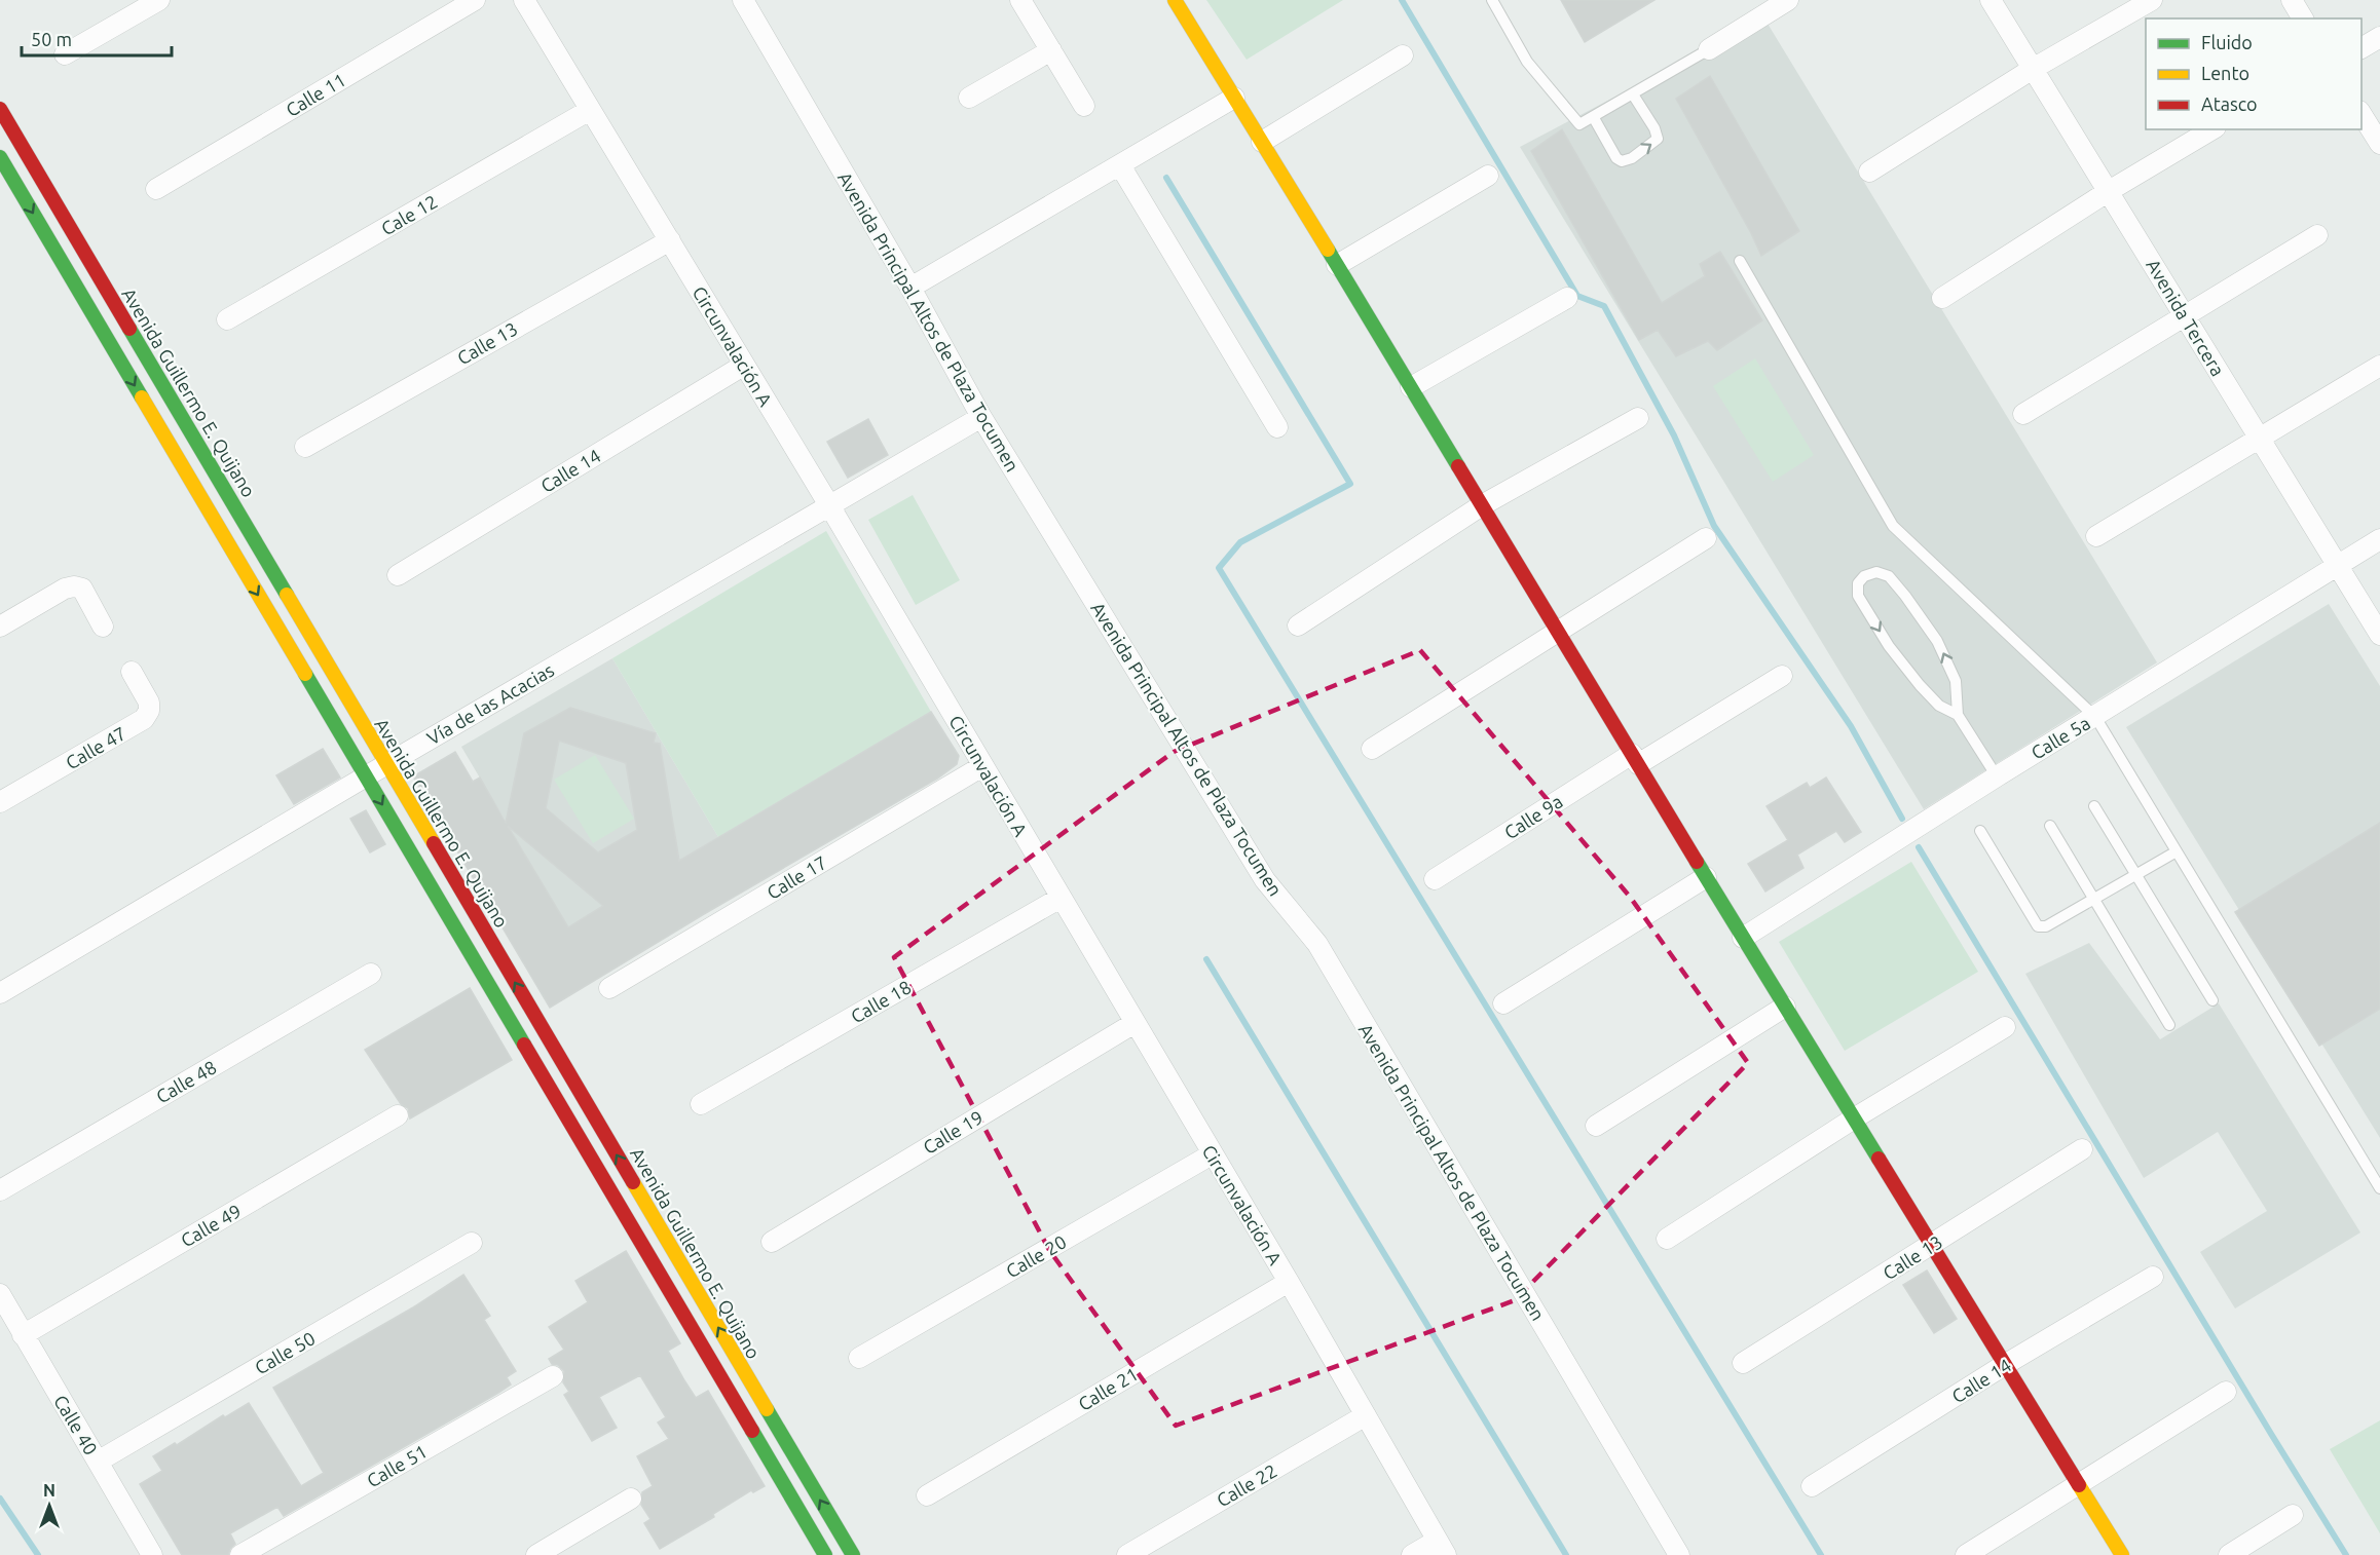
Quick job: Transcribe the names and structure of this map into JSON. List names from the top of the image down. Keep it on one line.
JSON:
{"streets":{"street":["Calle 11","Cale 12","Avenida Tercera","Avenida Principal Altos de Plaza Tocumen","Calle 13","Circunvalación A","Avenida Guillermo E. Quijano","Calle 14","Vía de las Acacias","Calle 5a","Calle 47","Calle 9a","Calle 17","Calle 18","Calle 48","Calle 19","Calle 49","Calle 20","Calle 50","Calle 21","Calle 40","Calle 51","Calle 22"]},"crossings":[["Cale 12","Circunvalación A"],["Avenida Tercera","Calle 5a"],["Avenida Principal Altos de Plaza Tocumen","Vía de las Acacias"],["Calle 13","Circunvalación A"],["Circunvalación A","Calle 14"],["Circunvalación A","Vía de las Acacias"],["Circunvalación A","Calle 17"],["Circunvalación A","Calle 18"],["Circunvalación A","Calle 19"],["Circunvalación A","Calle 20"],["Circunvalación A","Calle 21"],["Circunvalación A","Calle 22"],["Avenida Guillermo E. Quijano","Vía de las Acacias"],["Calle 49","Calle 40"],["Calle 50","Calle 40"]],"legend":["Fluido","Lento","Atasco"],"scale_bar":"50 m","north":"top"}
